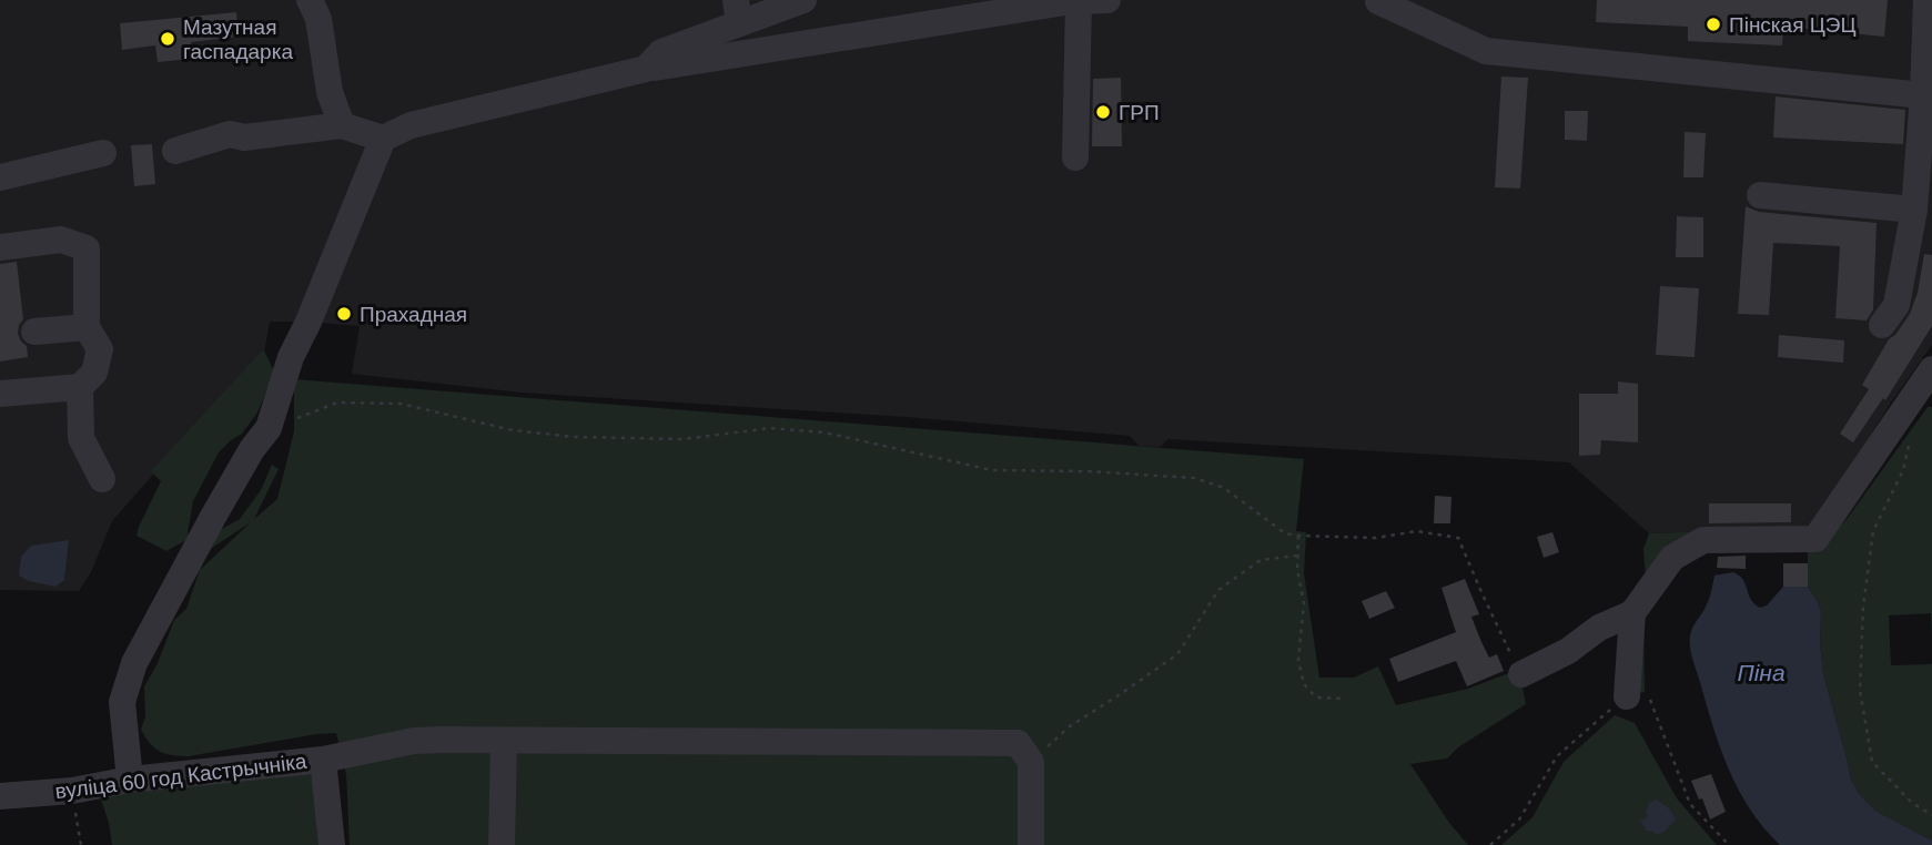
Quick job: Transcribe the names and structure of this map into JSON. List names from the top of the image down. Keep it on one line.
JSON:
{"streets":{"street":["вуліца 60 год Кастрычніка"]},"water":["Піна"],"places":["Пінская ЦЭЦ","Мазутная гаспадарка","ГРП","Прахадная"]}
